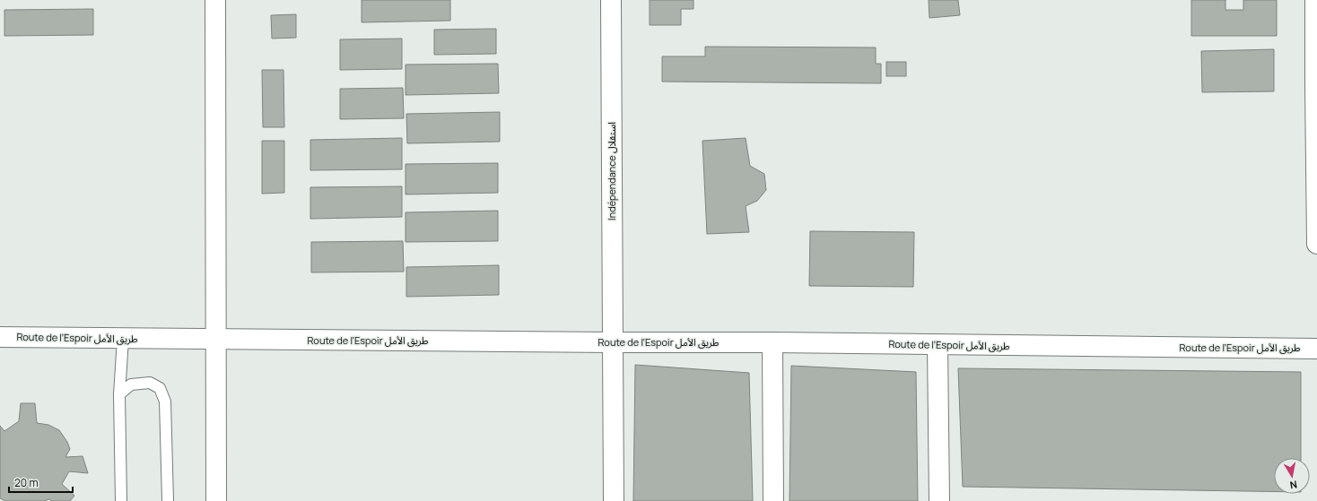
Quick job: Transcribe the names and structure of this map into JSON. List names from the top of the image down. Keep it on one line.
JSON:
{"streets":{"street":["Indépendance استقلال","Route de l’Espoir طريق الأمل"]},"crossings":[["Indépendance استقلال","Route de l’Espoir طريق الأمل"]],"scale_bar":"20 m","north":"bottom"}
